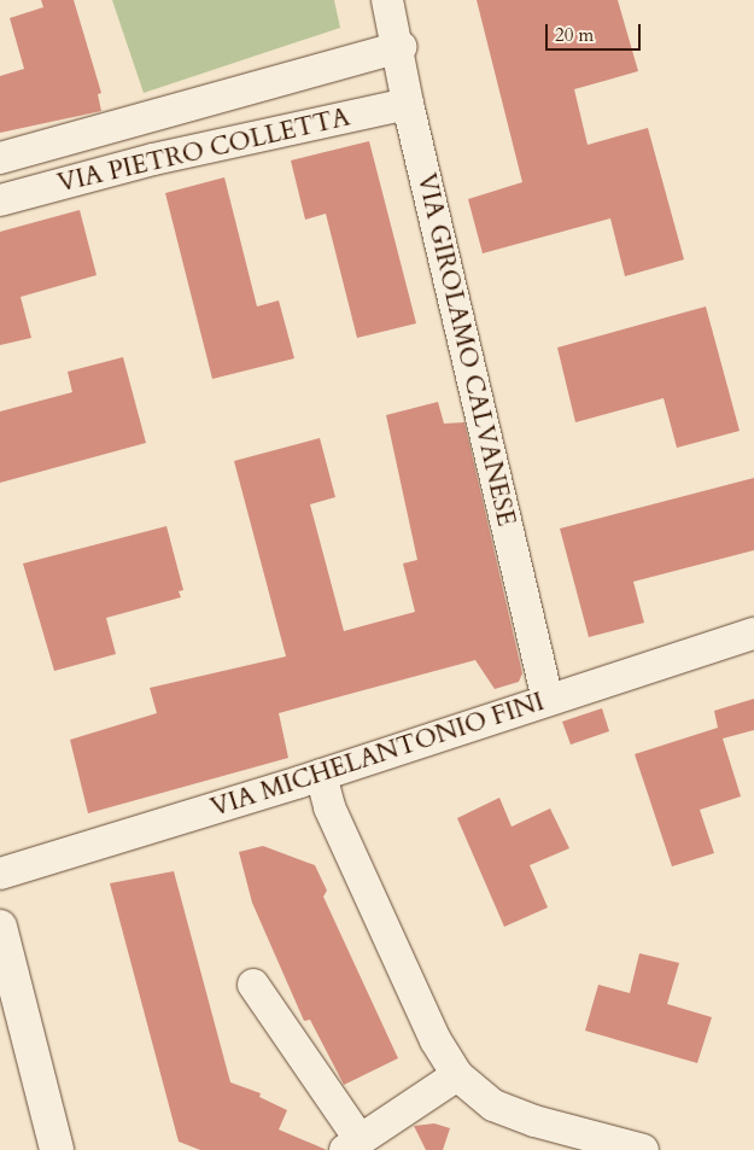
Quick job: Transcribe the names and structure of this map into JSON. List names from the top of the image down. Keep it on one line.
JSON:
{"streets":{"street":["VIA PIETRO COLLETTA","VIA GIROLAMO CALVANESE","VIA MICHELANTONIO FINI"]},"crossings":[["VIA PIETRO COLLETTA","VIA GIROLAMO CALVANESE"],["VIA GIROLAMO CALVANESE","VIA MICHELANTONIO FINI"]],"scale_bar":"20 m"}
